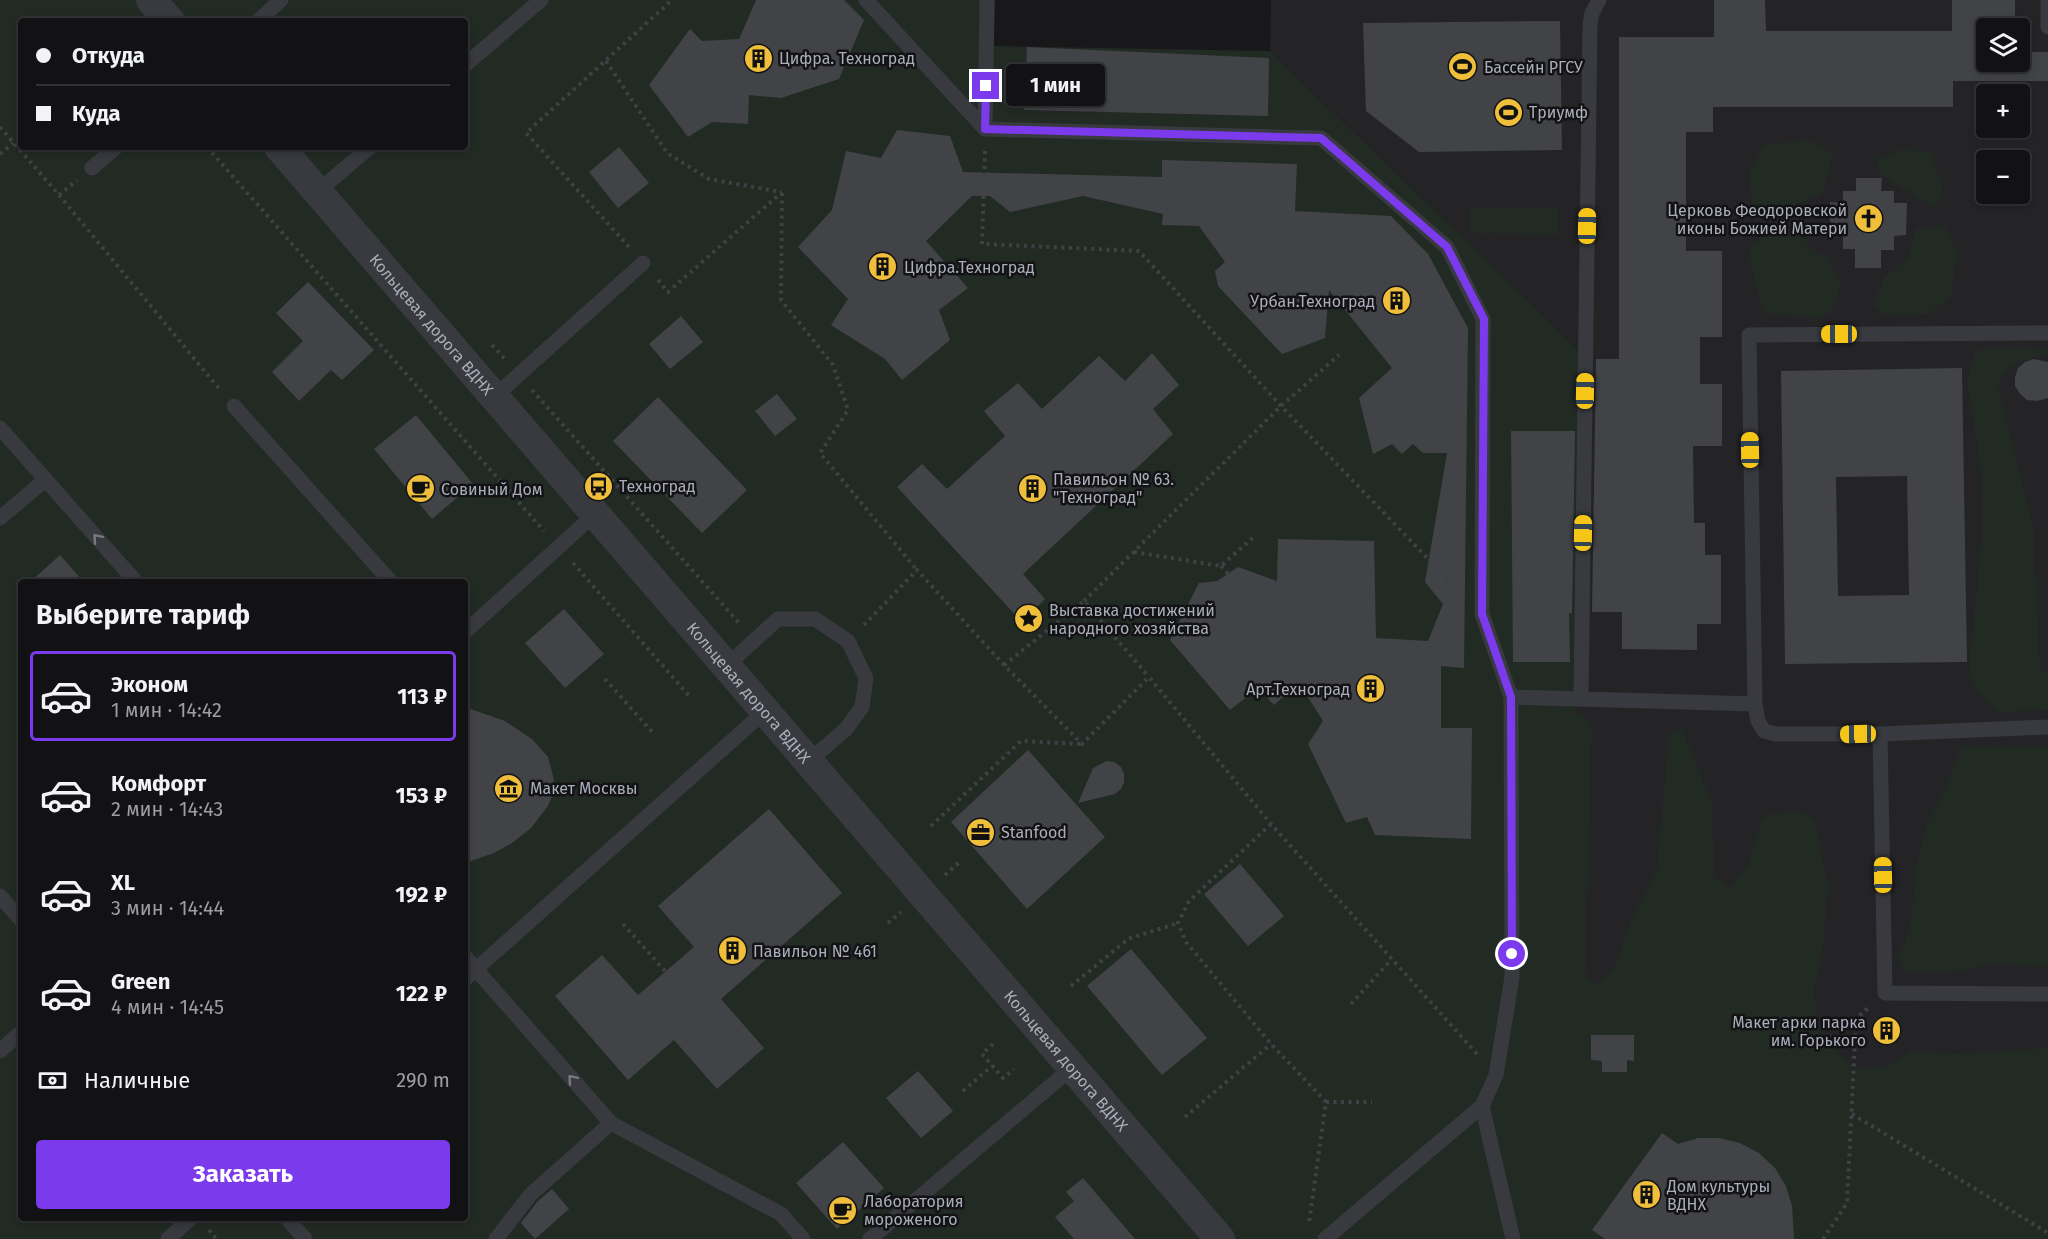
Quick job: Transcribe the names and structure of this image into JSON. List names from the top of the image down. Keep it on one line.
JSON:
{"streets":{"street":["Кольцевая дорога ВДНХ"]},"places":{"building":["Цифра. Техноград","Цифра.Техноград","Урбан.Техноград","Павильон № 63. \"Техноград\"","Арт.Техноград","Павильон № 461","Макет арки парка им. Горького","Дом культуры ВДНХ"],"sports":["Бассейн РГСУ","Триумф"],"church":["Церковь Феодоровской иконы Божией Матери"],"bus stop":["Техноград"],"cafe":["Совиный Дом","Лаборатория мороженого"],"place":["Выставка достижений народного хозяйства"],"museum":["Макет Москвы"],"office":["Stanfood"]},"page":{"map_buttons":["+","−"],"banner":["Откуда","Куда"],"bubble":"1 мин","heading":"Выберите тариф","list":[{"name":"Эконом","note":"1 мин · 14:42","value":"113 ₽"},{"name":"Комфорт","note":"2 мин · 14:43","value":"153 ₽"},{"name":"XL","note":"3 мин · 14:44","value":"192 ₽"},{"name":"Green","note":"4 мин · 14:45","value":"122 ₽"}],"pay":["Наличные","290 m"],"buttons":"Заказать"}}
